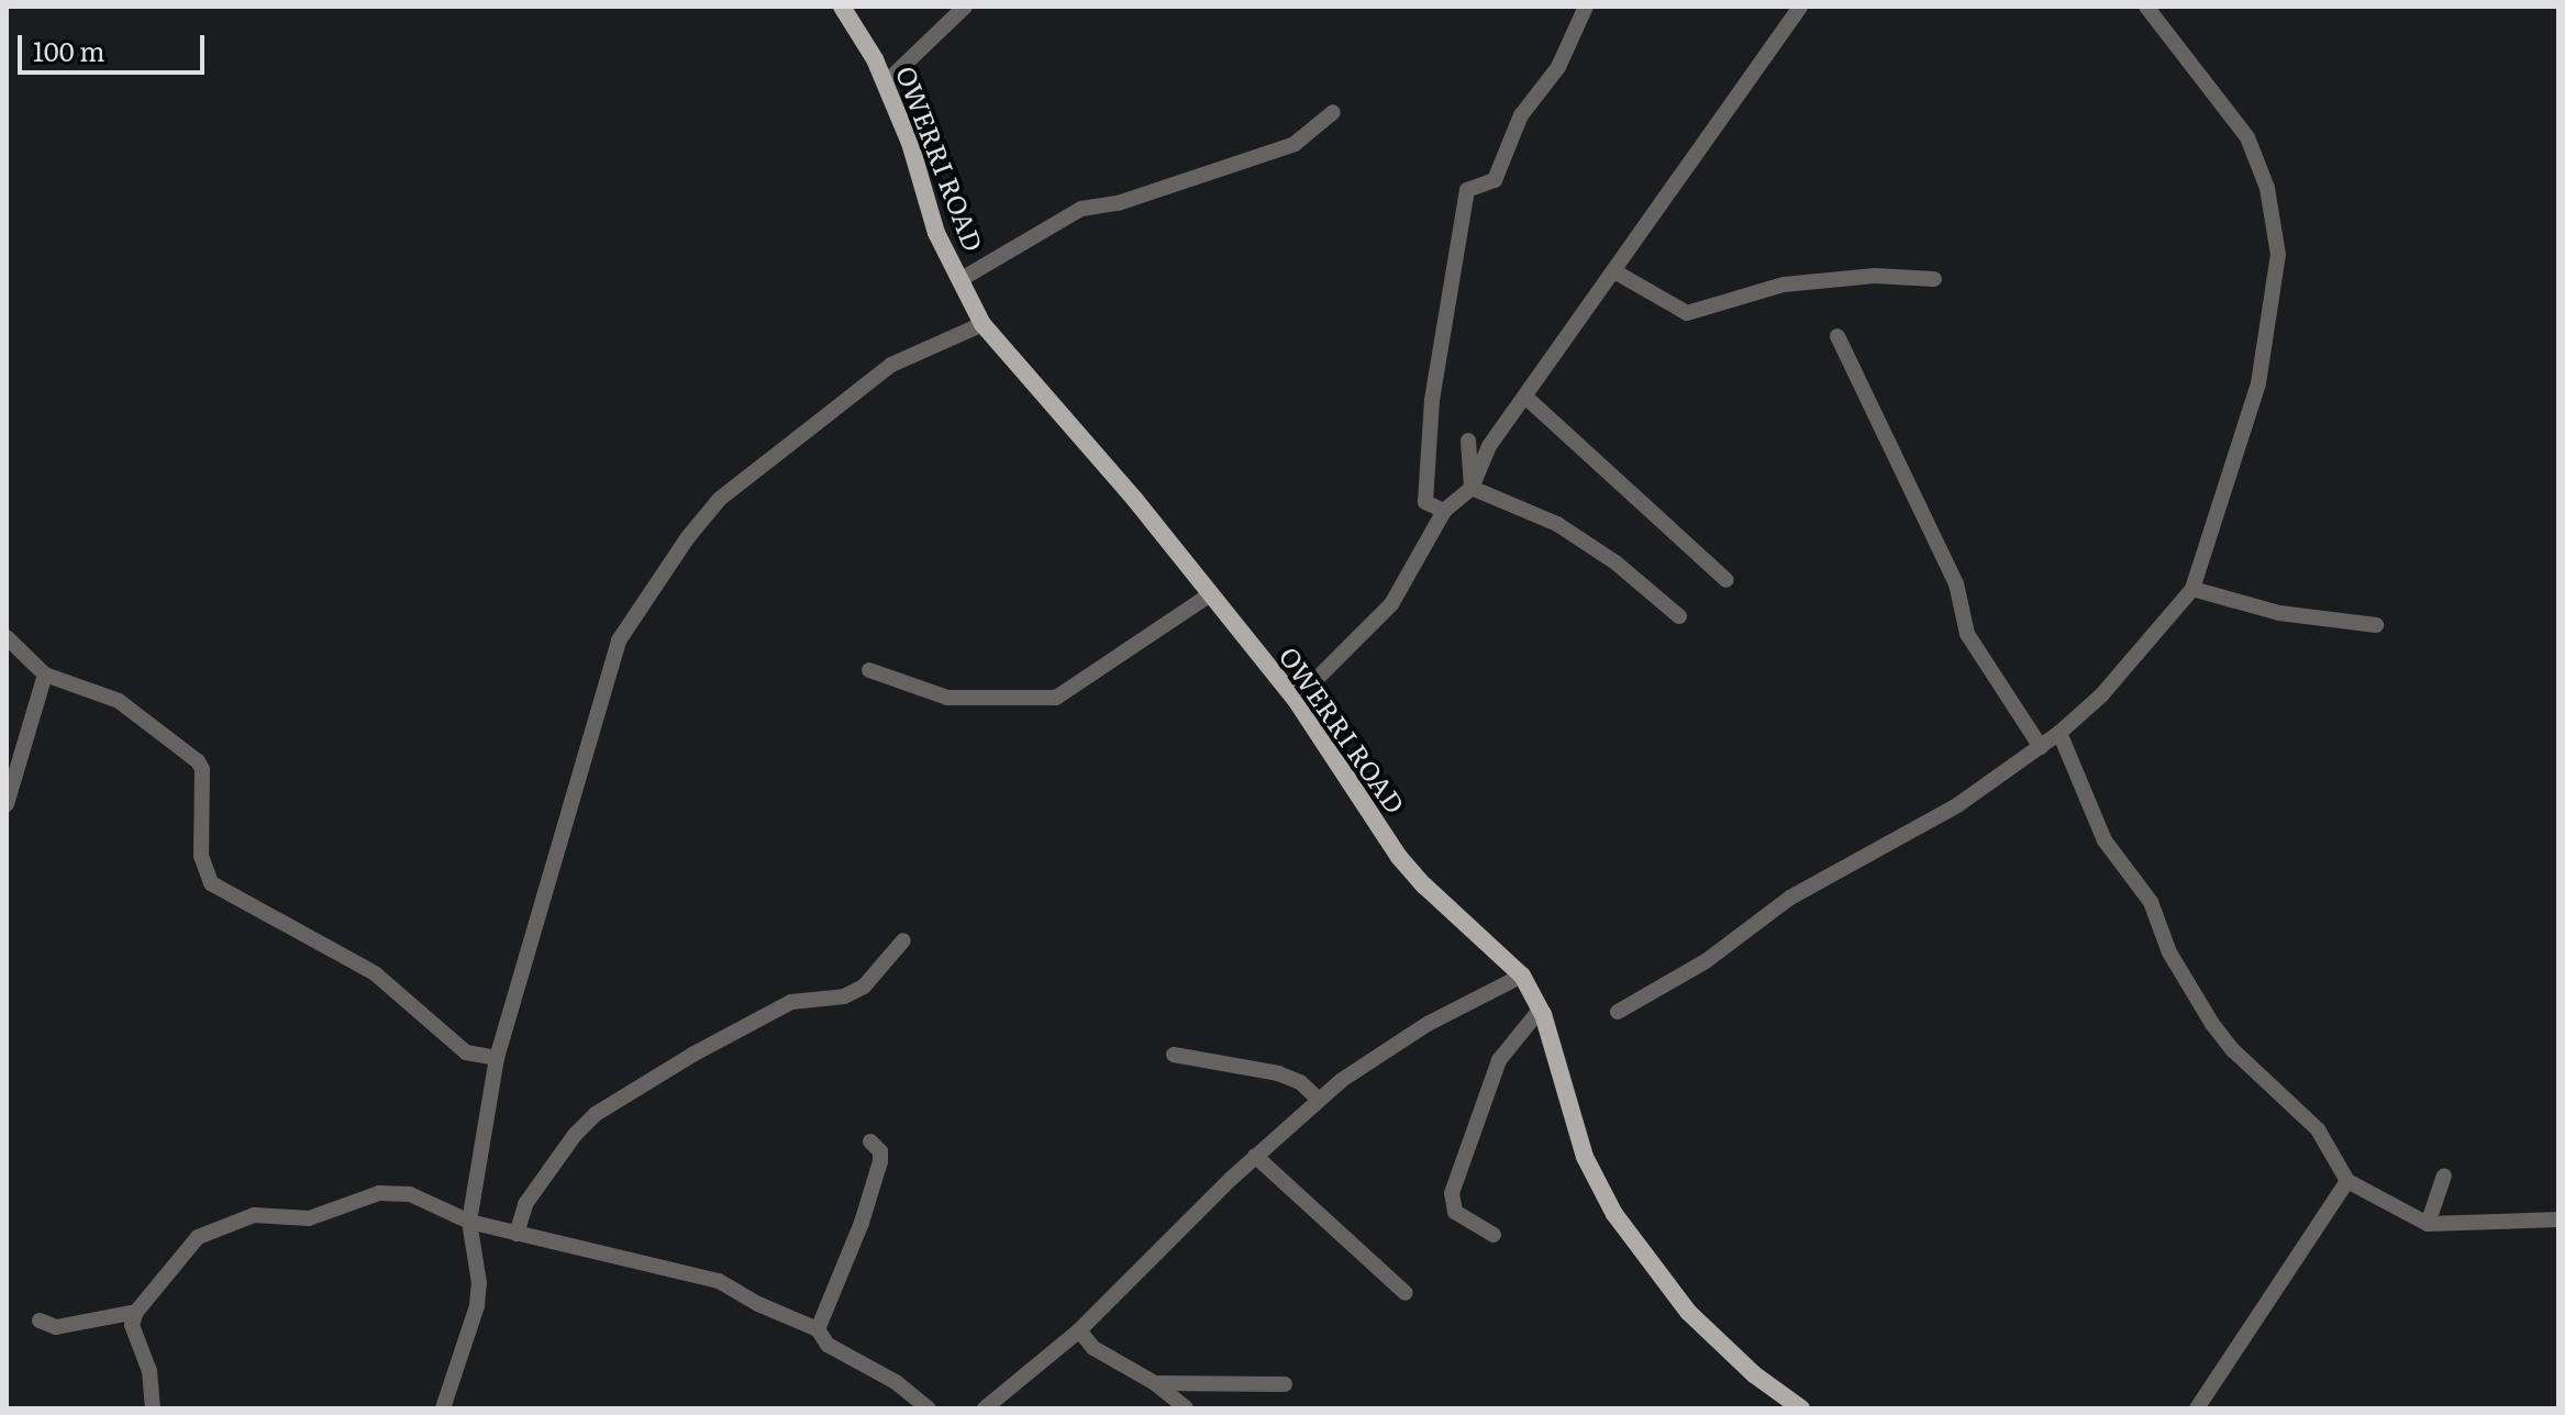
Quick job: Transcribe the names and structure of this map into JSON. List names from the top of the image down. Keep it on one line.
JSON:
{"streets":{"main road":["OWERRI ROAD"]},"scale_bar":"100 m"}
